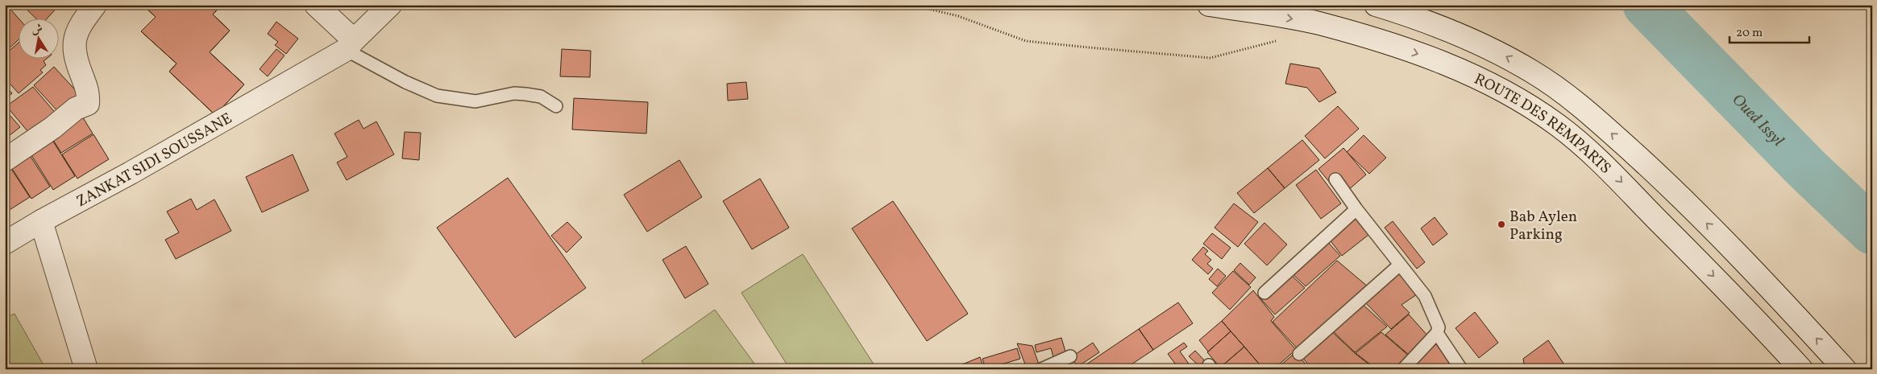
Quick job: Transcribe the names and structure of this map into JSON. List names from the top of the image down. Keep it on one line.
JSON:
{"streets":{"main road":["ROUTE DES REMPARTS","ZANKAT SIDI SOUSSANE"]},"water":["Oued Issyl"],"places":["Bab Aylen Parking"],"scale_bar":"20 m","north":"top"}
